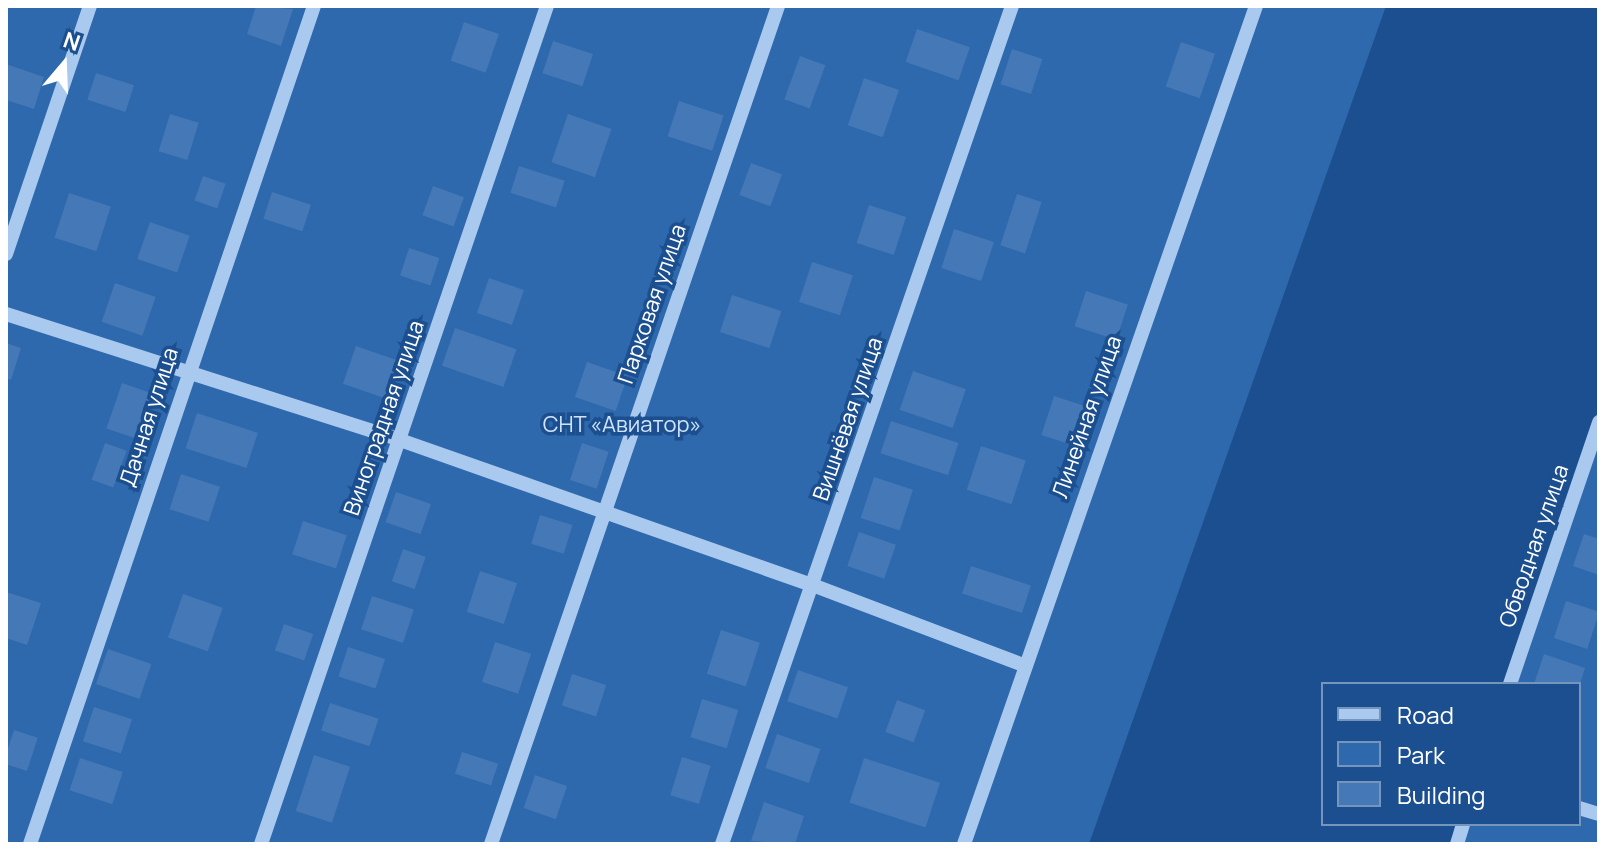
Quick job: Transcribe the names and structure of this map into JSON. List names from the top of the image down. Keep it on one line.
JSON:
{"streets":{"street":["Парковая улица","Дачная улица","Линейная улица","Виноградная улица","Вишнёвая улица","Обводная улица"]},"parks":["СНТ «Авиатор»"],"legend":["Road","Park","Building"],"north":"top"}
